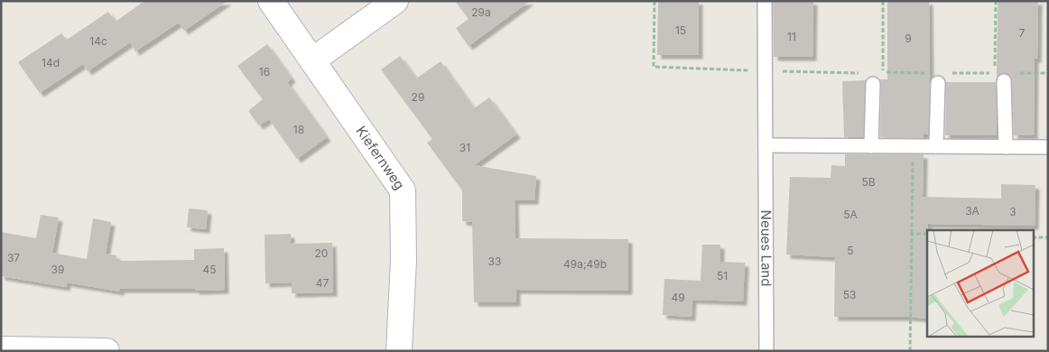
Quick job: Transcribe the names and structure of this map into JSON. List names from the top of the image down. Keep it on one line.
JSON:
{"streets":{"street":["Kiefernweg"],"lane":["Neues Land"]},"house_numbers":["29a","15","7","11","9","14c","14d","16","29","18","31","5B","3A","3","5A","5","20","37","33","49a;49b","39","45","51","47","53","49"]}
